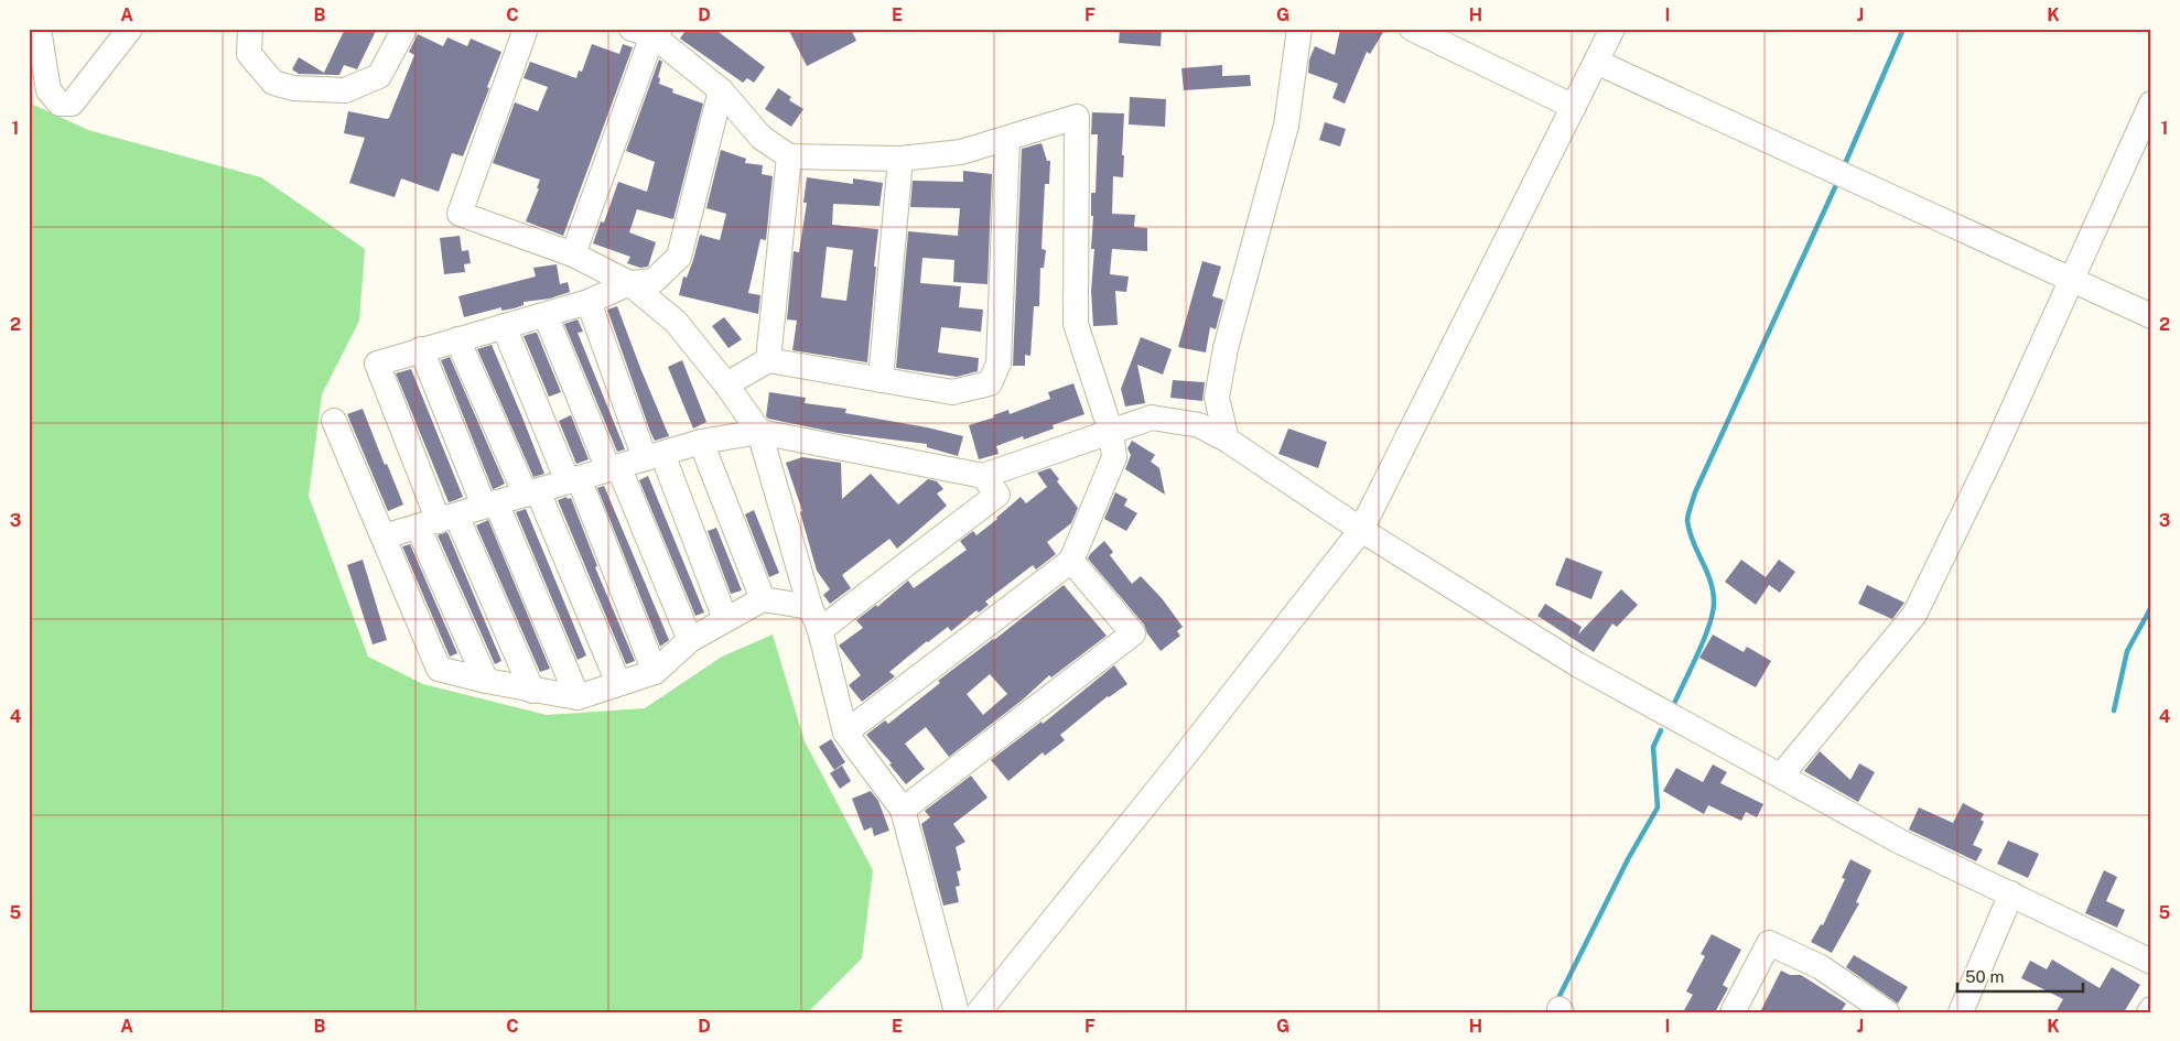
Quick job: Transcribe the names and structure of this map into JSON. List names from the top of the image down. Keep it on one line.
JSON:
{"scale_bar":"50 m","grid":{"columns":["A","B","C","D","E","F","G","H","I","J","K"],"rows":["1","2","3","4","5"]}}
